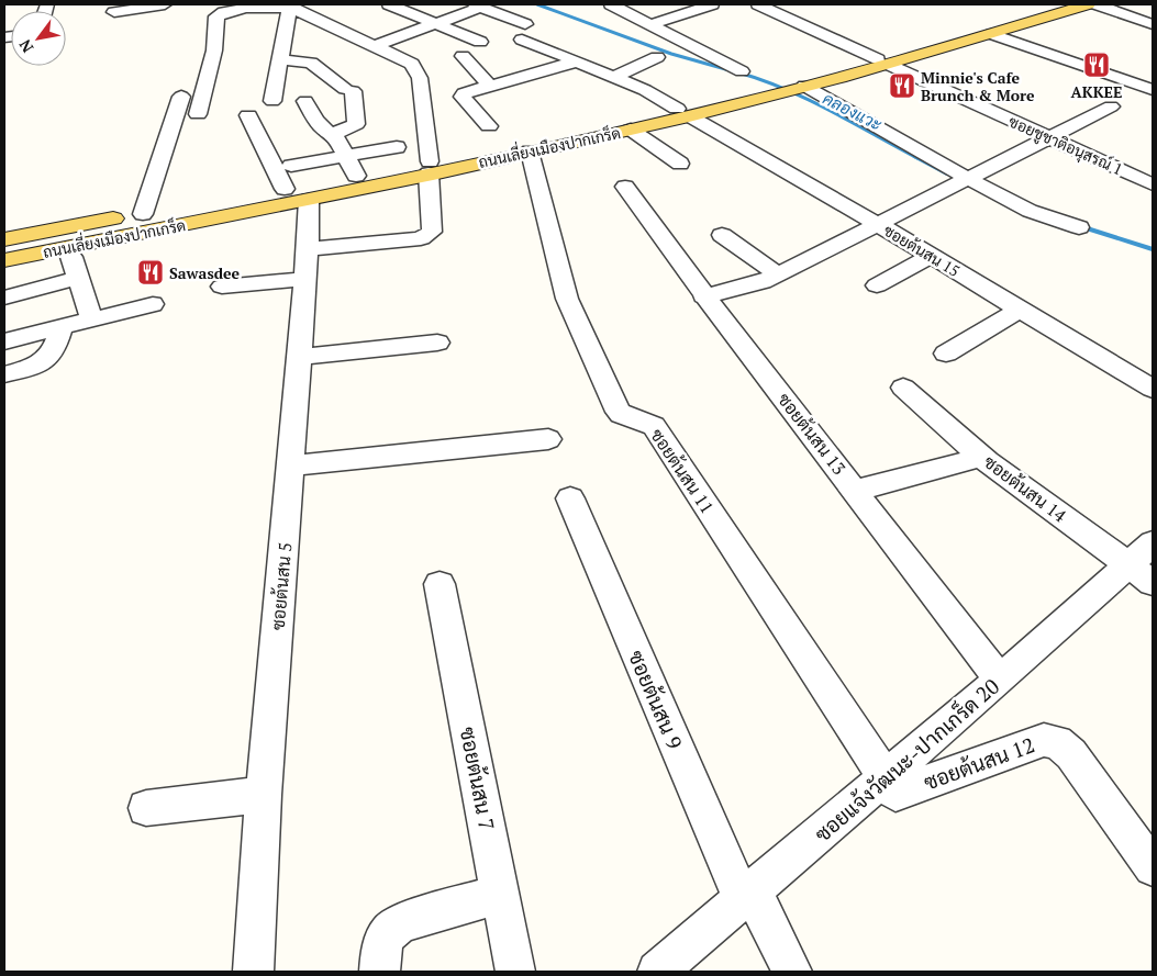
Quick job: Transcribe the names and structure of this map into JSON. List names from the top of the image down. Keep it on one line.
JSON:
{"streets":{"main road":["ถนนเลี่ยงเมืองปากเกร็ด"],"street":["ซอยชูชาติอนุสรณ์ 1","ซอยต้นสน 15","ซอยต้นสน 13","ซอยต้นสน 11","ซอยต้นสน 14","ซอยต้นสน 5","ซอยต้นสน 9","ซอยแจ้งวัฒนะ-ปากเกร็ด 20","ซอยต้นสน 12","ซอยต้นสน 7"]},"crossings":[["ซอยชูชาติอนุสรณ์ 1","ถนนเลี่ยงเมืองปากเกร็ด"],["ถนนเลี่ยงเมืองปากเกร็ด","ซอยต้นสน 15"],["ถนนเลี่ยงเมืองปากเกร็ด","ซอยต้นสน 11"],["ถนนเลี่ยงเมืองปากเกร็ด","ซอยต้นสน 5"],["ซอยต้นสน 13","ซอยแจ้งวัฒนะ-ปากเกร็ด 20"],["ซอยต้นสน 11","ซอยแจ้งวัฒนะ-ปากเกร็ด 20"],["ซอยต้นสน 11","ซอยต้นสน 12"],["ซอยต้นสน 14","ซอยแจ้งวัฒนะ-ปากเกร็ด 20"],["ซอยต้นสน 9","ซอยแจ้งวัฒนะ-ปากเกร็ด 20"],["ซอยแจ้งวัฒนะ-ปากเกร็ด 20","ซอยต้นสน 12"]],"water":["คลองแวะ"],"places":{"restaurant":["AKKEE","Minnie's Cafe Brunch & More","Sawasdee"]},"north":"bottom left"}
